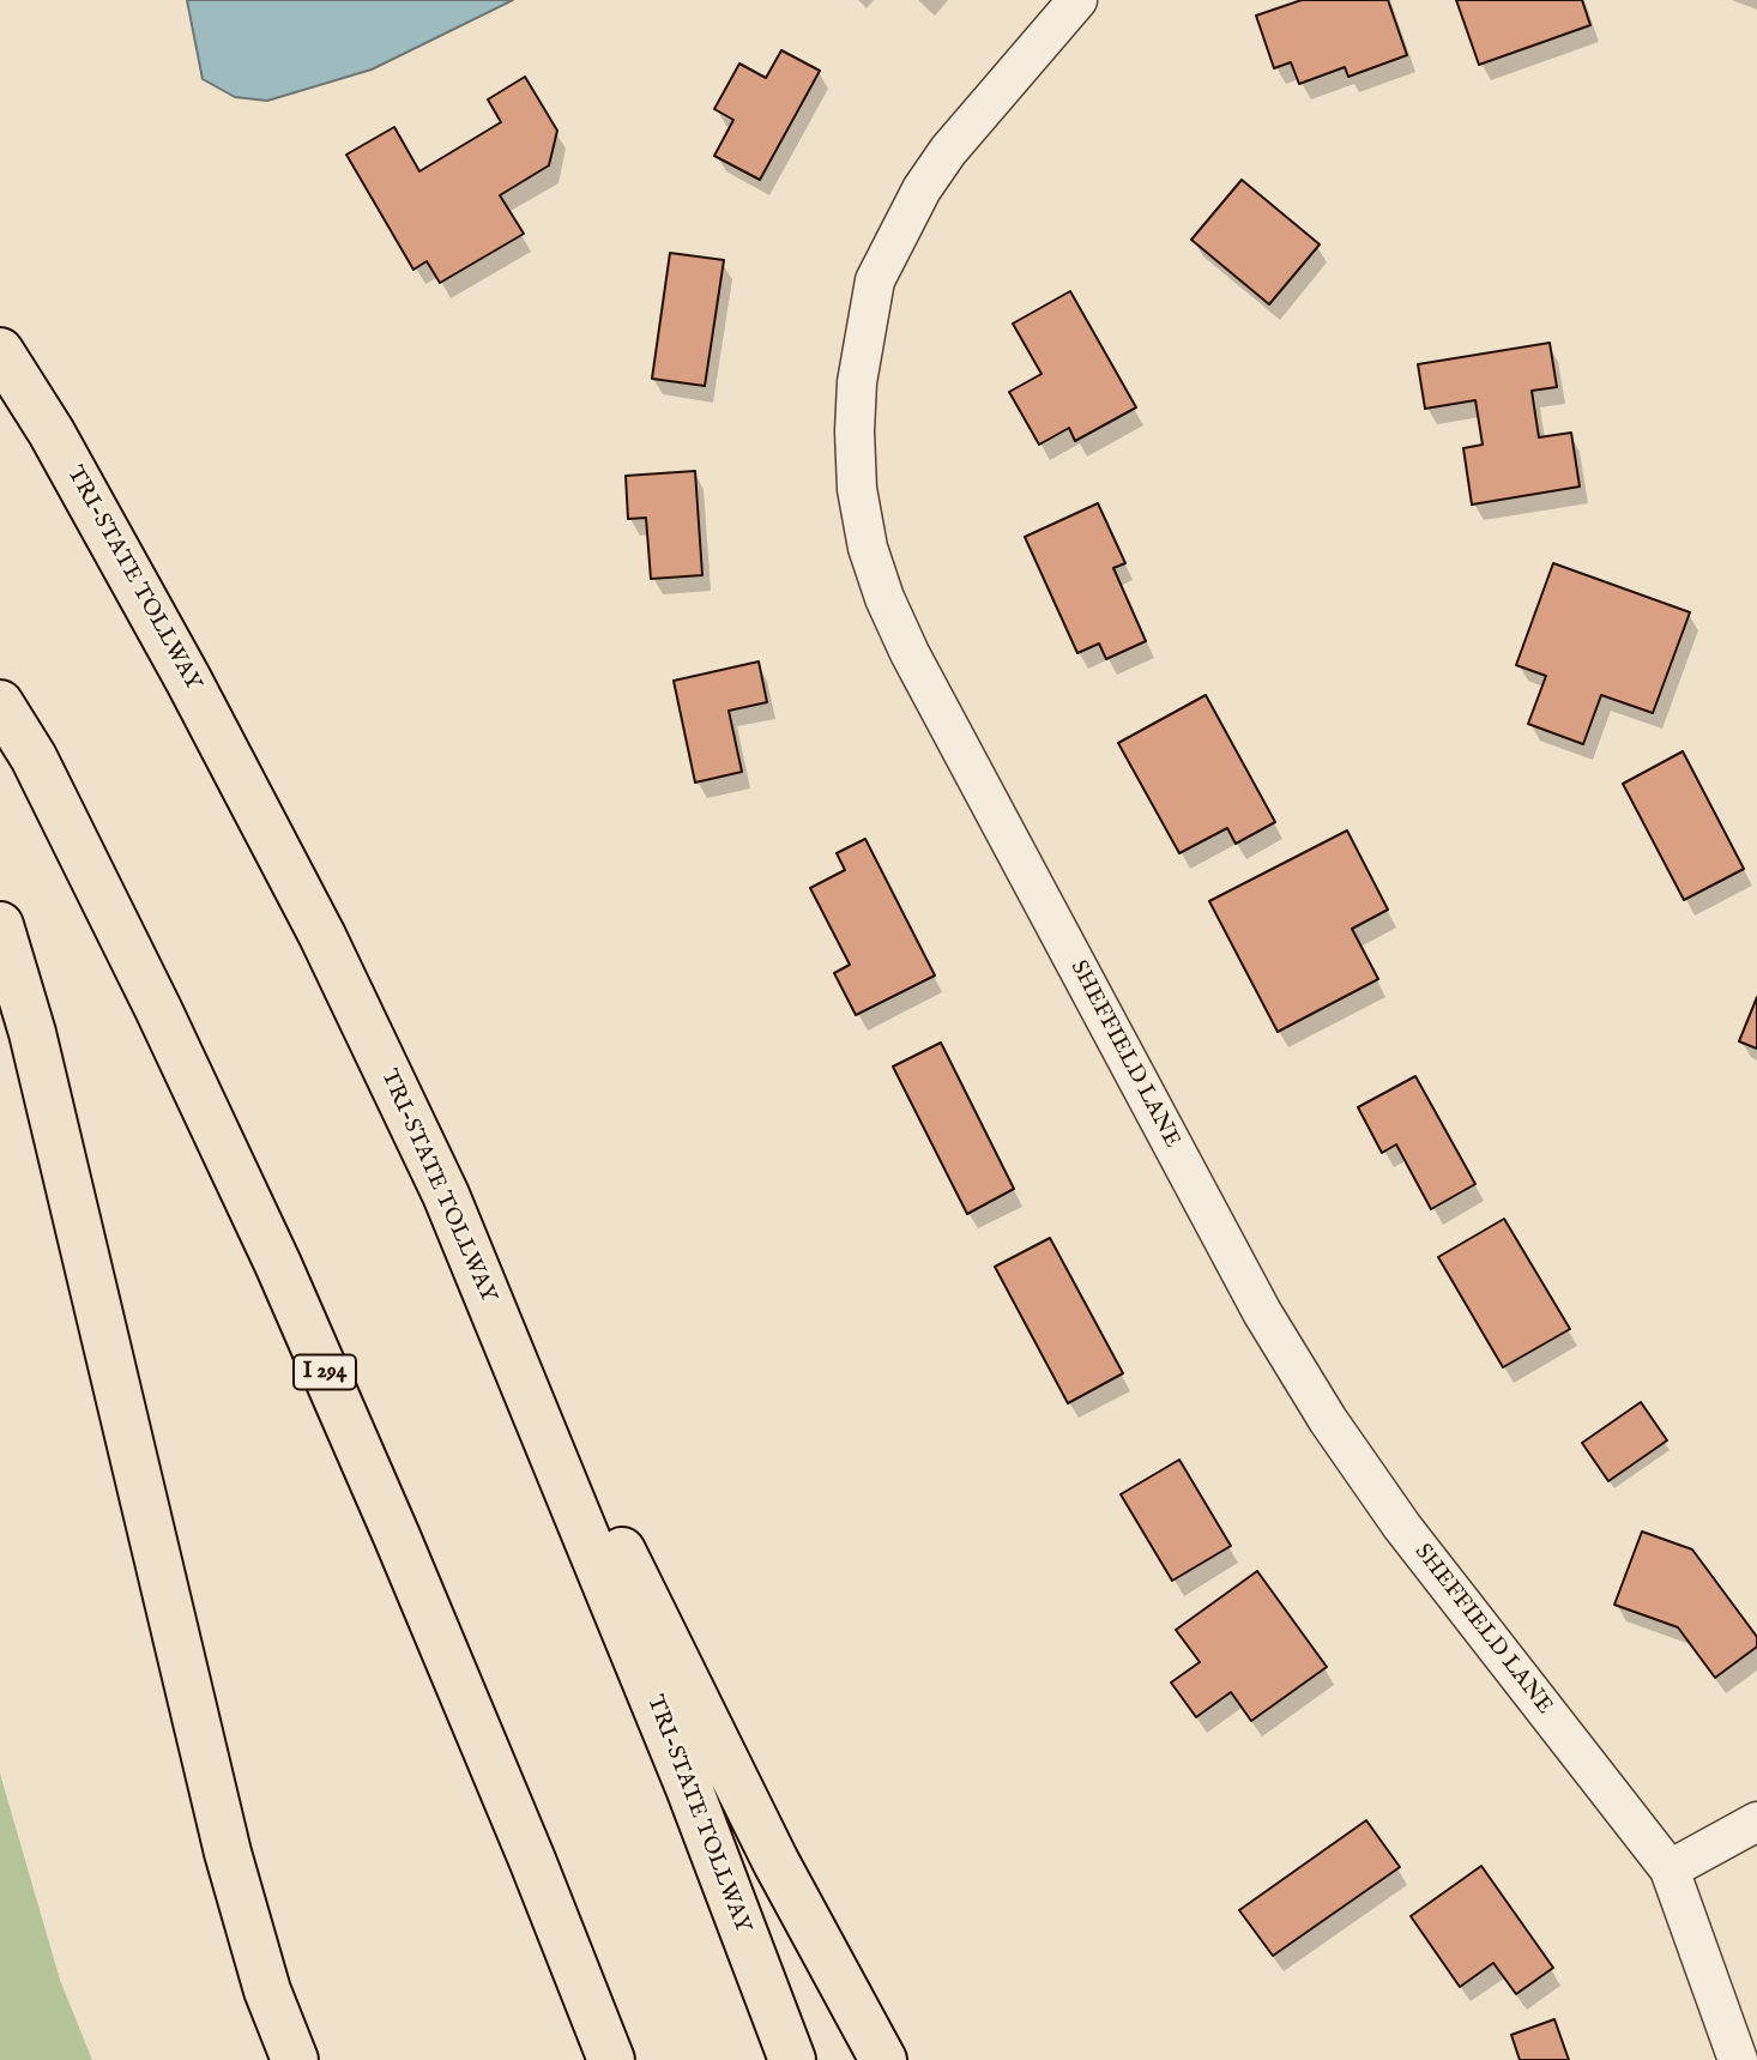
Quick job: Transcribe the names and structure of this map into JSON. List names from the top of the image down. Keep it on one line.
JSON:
{"streets":{"highway":["TRI-STATE TOLLWAY","I 294"],"street":["SHEFFIELD LANE"]}}
